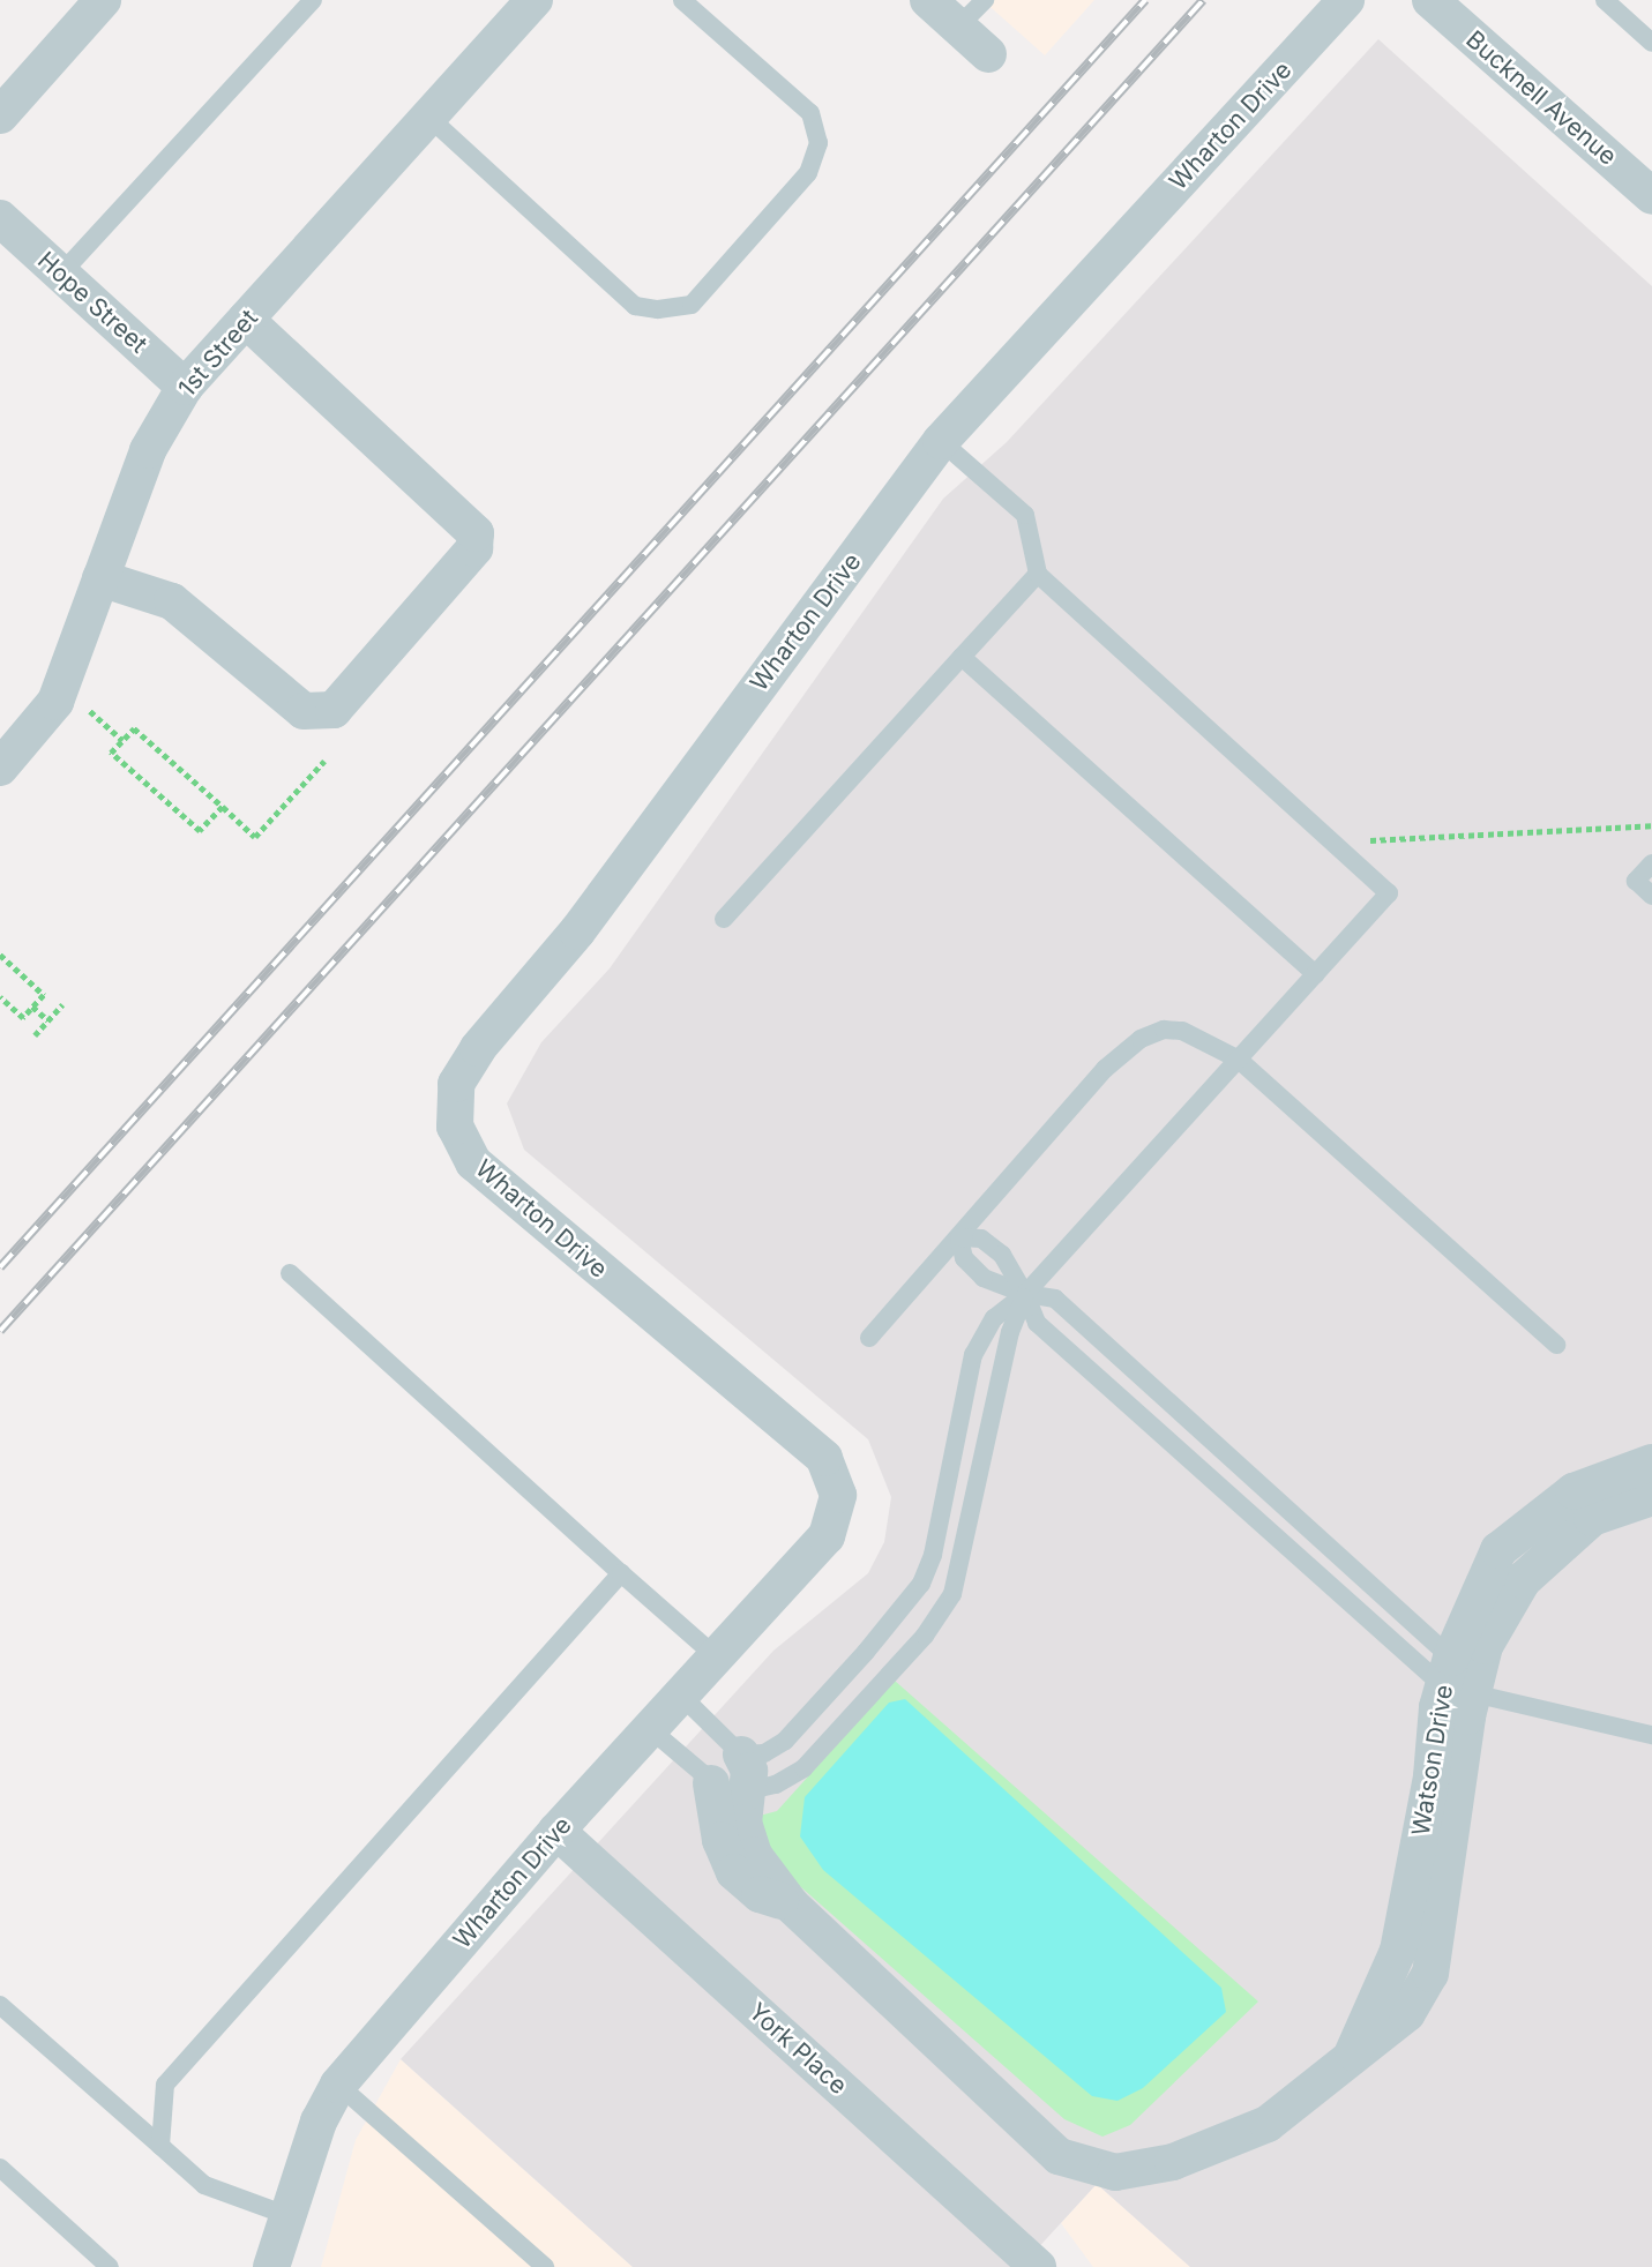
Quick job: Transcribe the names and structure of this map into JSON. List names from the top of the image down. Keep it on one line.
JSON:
{"streets":{"street":["Bucknell Avenue","Wharton Drive","Hope Street","1st Street","Watson Drive","York Place"]},"crossings":[["Wharton Drive","York Place"],["Hope Street","1st Street"]]}
